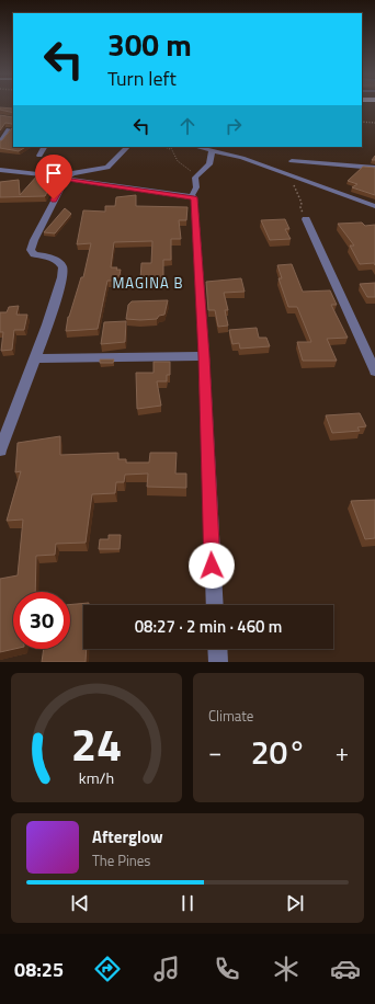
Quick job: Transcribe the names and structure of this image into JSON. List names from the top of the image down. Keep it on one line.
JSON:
{"districts":["MAGINA B"],"page":{"turn":["300 m","Turn left"],"limit":"30","trip":"08:27 · 2 min · 460 m","tile":"Climate","heat":["−","20°","+"],"song":["Afterglow","The Pines"],"tabs":"08:25","gauge":["24","km/h"]}}
